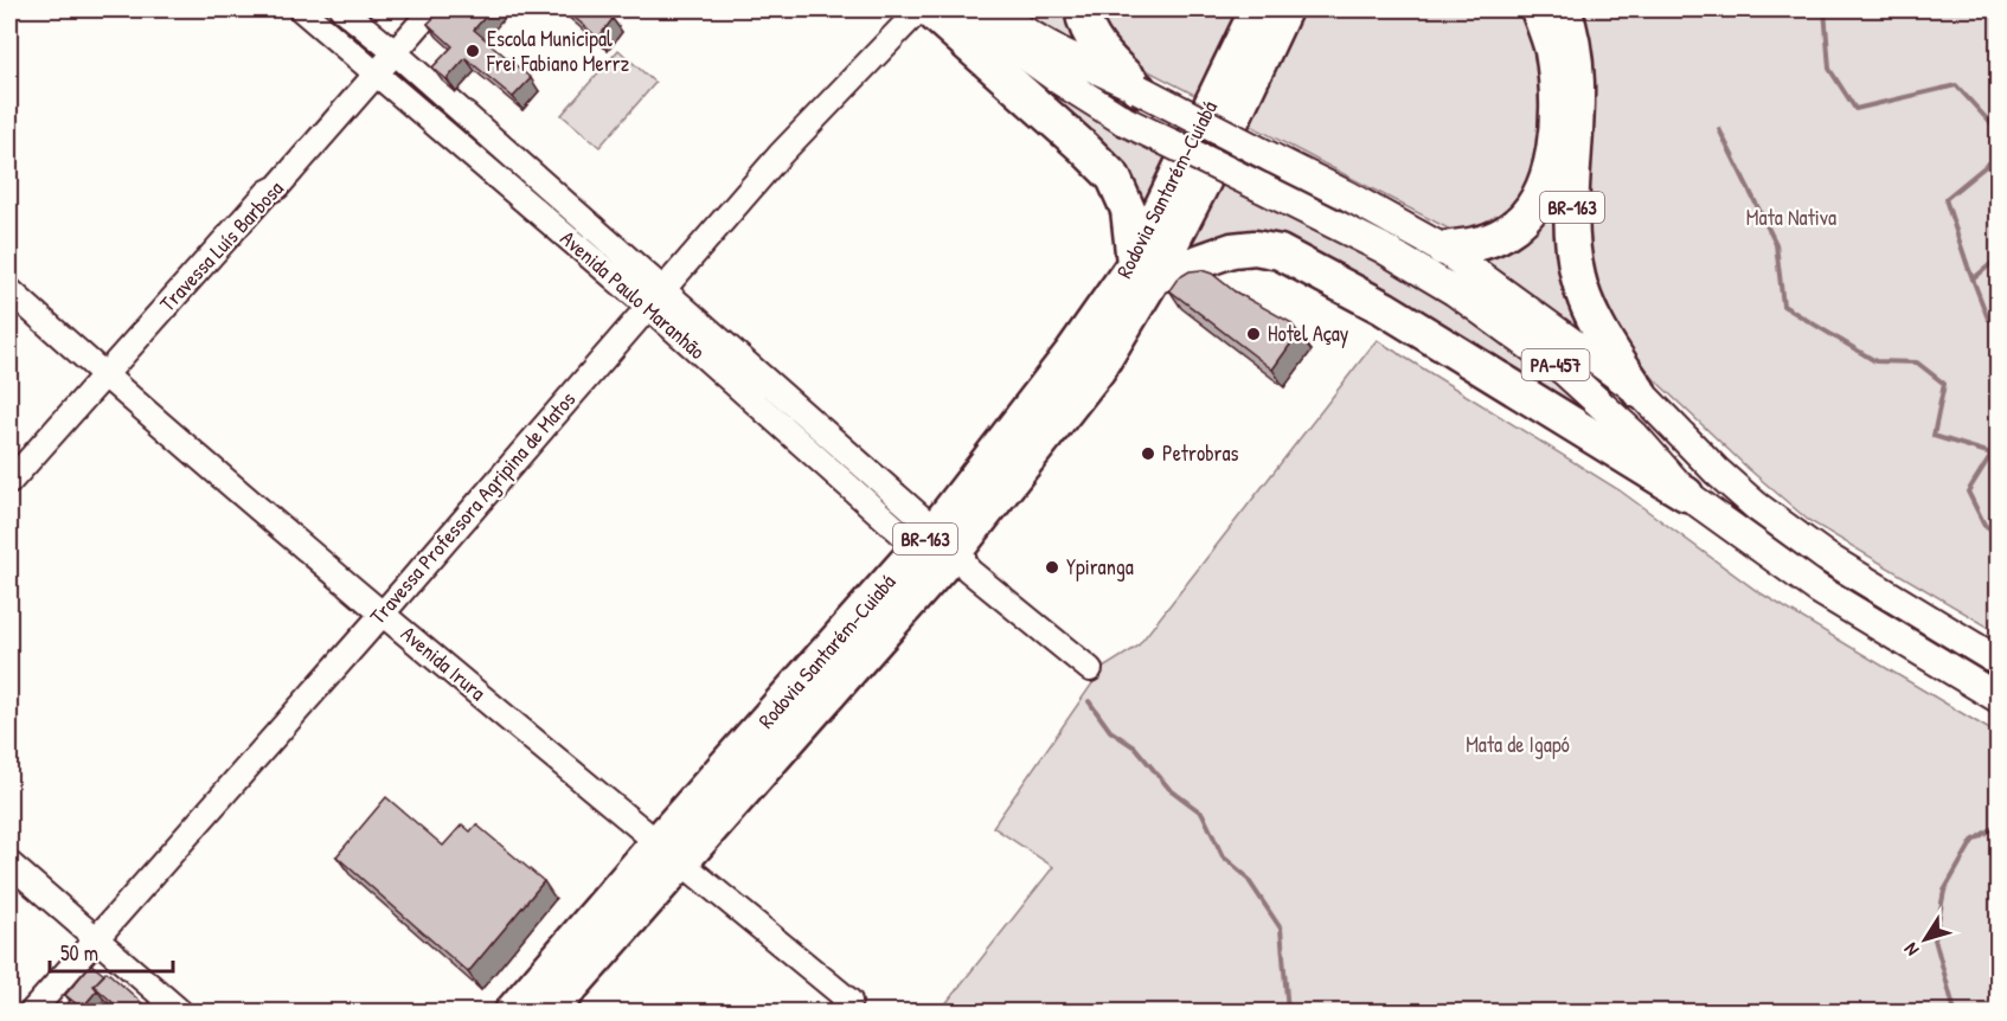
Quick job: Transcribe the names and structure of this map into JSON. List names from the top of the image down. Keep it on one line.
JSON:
{"streets":{"highway":["Rodovia Santarém-Cuiabá","BR-163"],"main road":["PA-457"],"street":["Travessa Luís Barbosa","Avenida Paulo Maranhão","Travessa Professora Agripina de Matos","Avenida Irura"]},"crossings":[["Rodovia Santarém-Cuiabá","Avenida Paulo Maranhão"],["Rodovia Santarém-Cuiabá","Avenida Irura"],["BR-163","PA-457"],["Travessa Luís Barbosa","Avenida Paulo Maranhão"],["Travessa Luís Barbosa","Avenida Irura"],["Avenida Paulo Maranhão","Travessa Professora Agripina de Matos"],["Travessa Professora Agripina de Matos","Avenida Irura"]],"parks":["Mata Nativa","Mata de Igapó"],"places":["Escola Municipal Frei Fabiano Merrz","Hotel Açay","Petrobras","Ypiranga"],"scale_bar":"50 m","north":"bottom left"}
